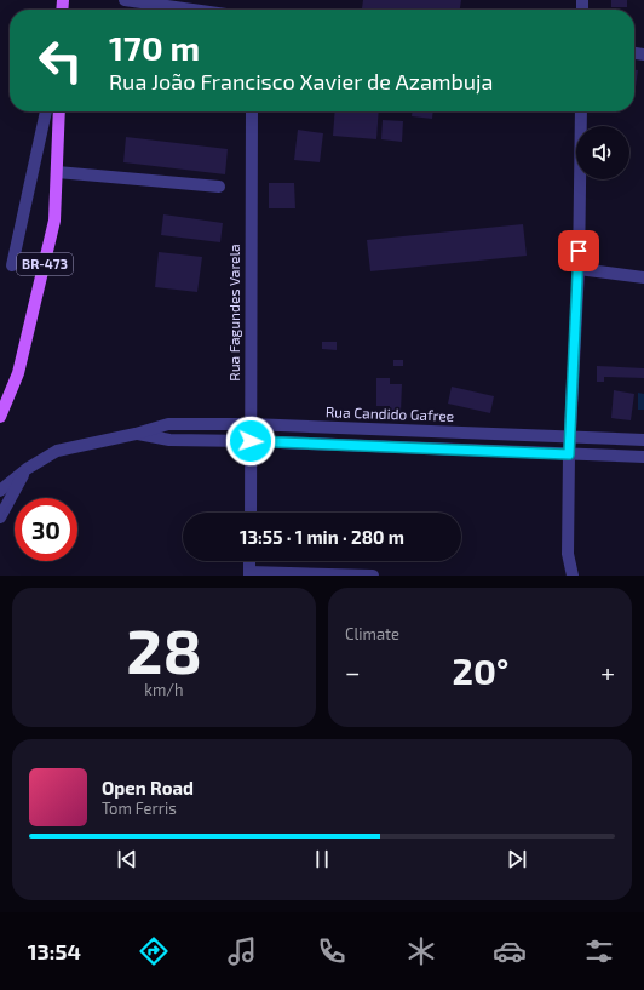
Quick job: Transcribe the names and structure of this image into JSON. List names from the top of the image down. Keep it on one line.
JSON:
{"streets":{"main road":["BR-473"],"street":["Rua Fagundes Varela","Rua Candido Gafree"]},"crossings":[["Rua Fagundes Varela","Rua Candido Gafree"]],"page":{"turn":["170 m","Rua João Francisco Xavier de Azambuja"],"limit":"30","trip":"13:55 · 1 min · 280 m","tile":[["28","km/h"],"Climate"],"heat":["−","20°","+"],"song":["Open Road","Tom Ferris"],"tabs":"13:54"}}
